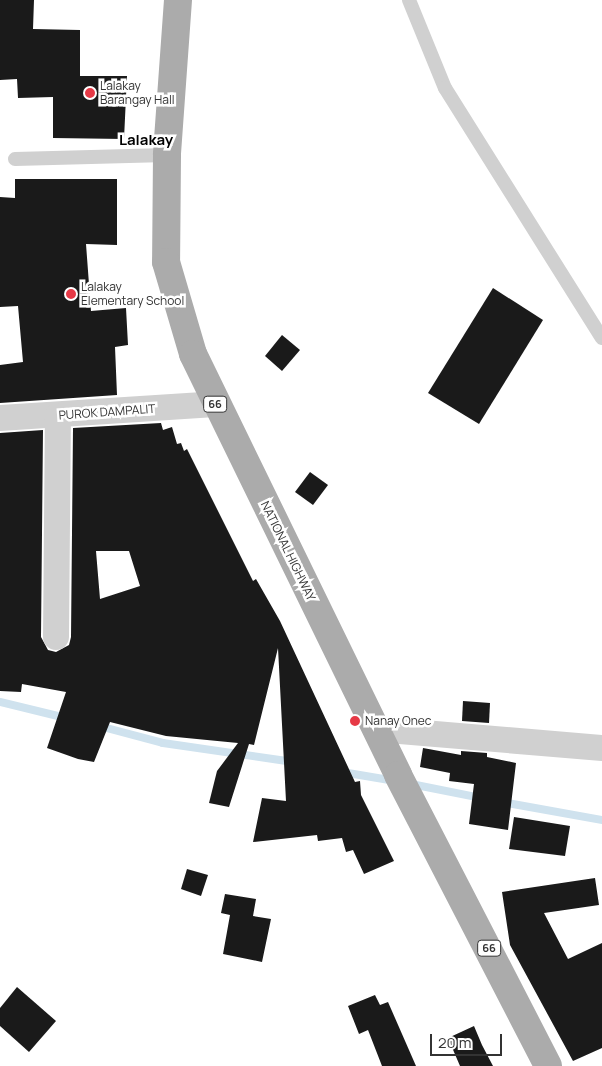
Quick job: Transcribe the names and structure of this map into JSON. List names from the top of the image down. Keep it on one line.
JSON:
{"streets":{"main road":["66","NATIONAL HIGHWAY"],"street":["PUROK DAMPALIT"]},"crossings":[["PUROK DAMPALIT","NATIONAL HIGHWAY"]],"districts":["Lalakay"],"places":["Lalakay Barangay Hall","Lalakay Elementary School","Nanay Onec"],"scale_bar":"20 m"}
